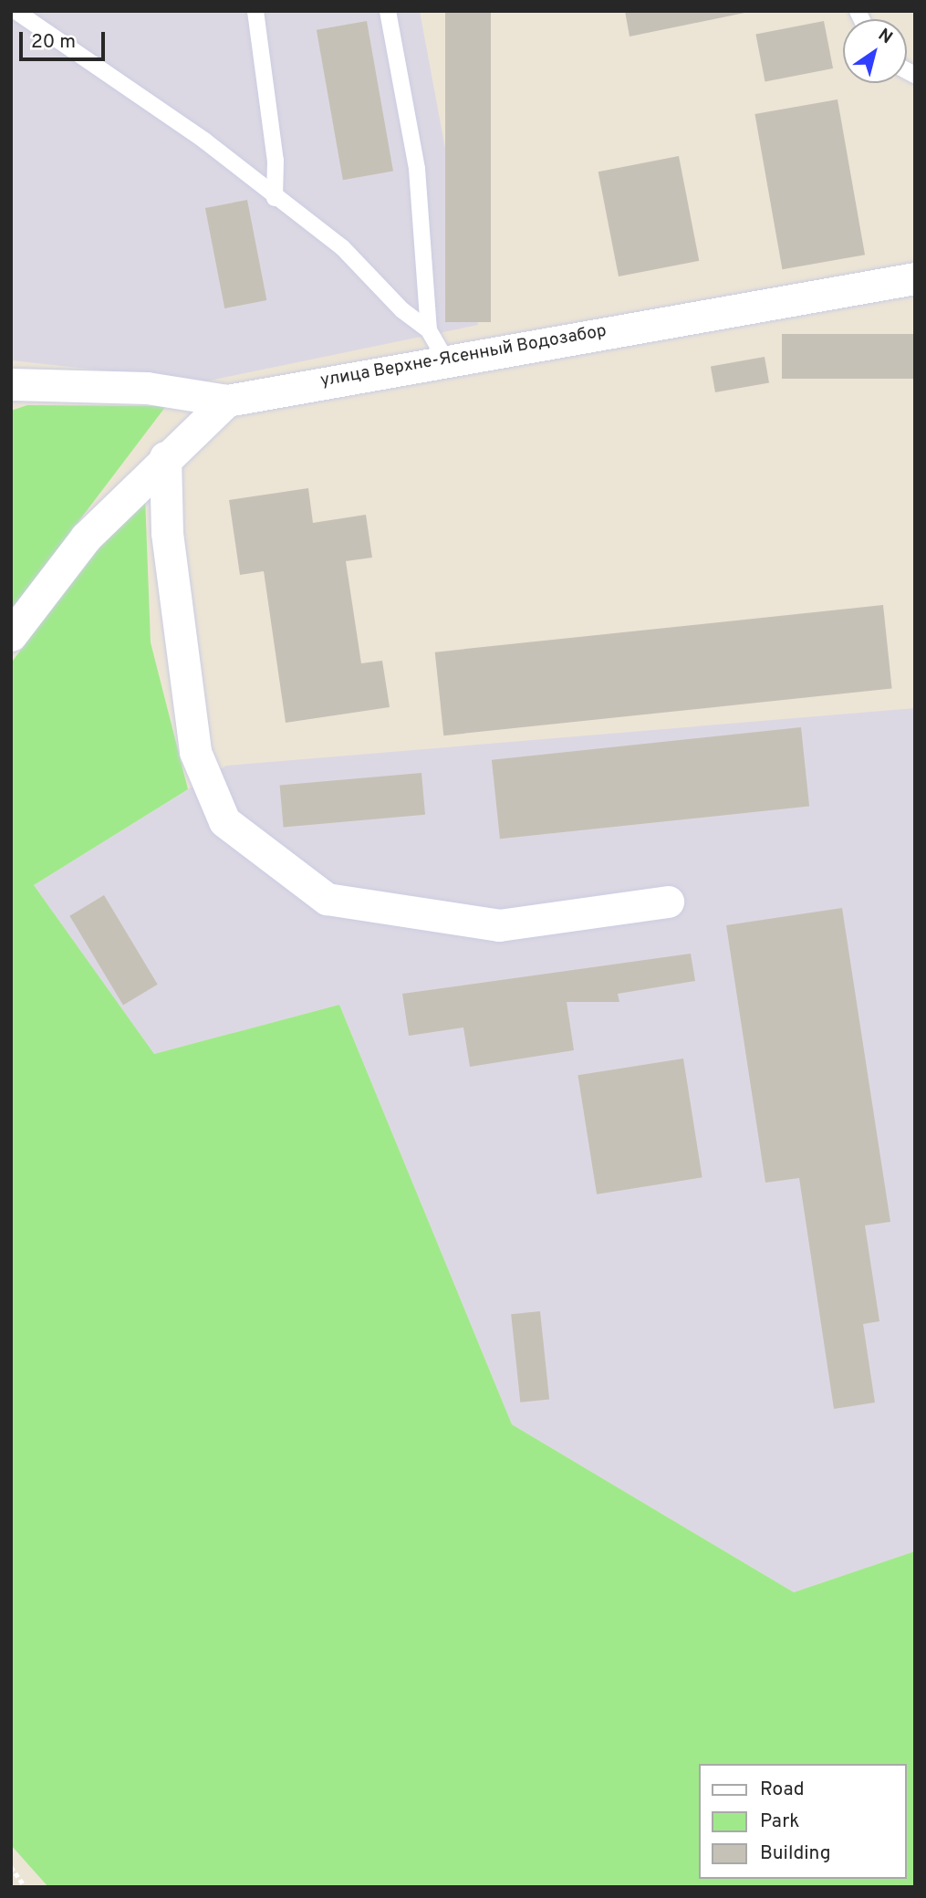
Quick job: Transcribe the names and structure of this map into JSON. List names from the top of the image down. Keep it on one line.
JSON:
{"streets":{"street":["улица Верхне-Ясенный Водозабор"]},"legend":["Road","Park","Building"],"scale_bar":"20 m","north":"top right"}
